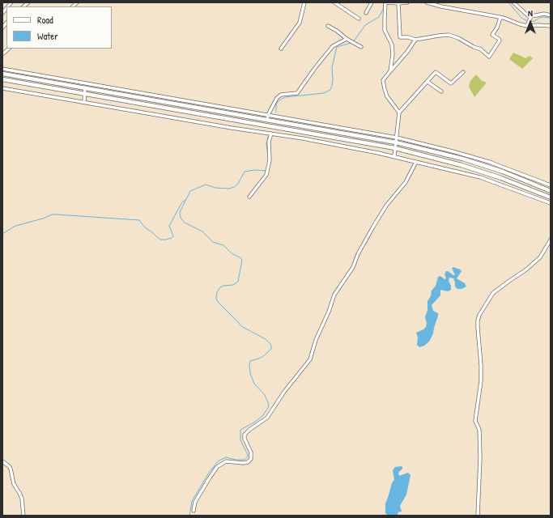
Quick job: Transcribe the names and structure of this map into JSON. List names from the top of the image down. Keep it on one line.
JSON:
{"legend":["Road","Water"],"north":"top"}
